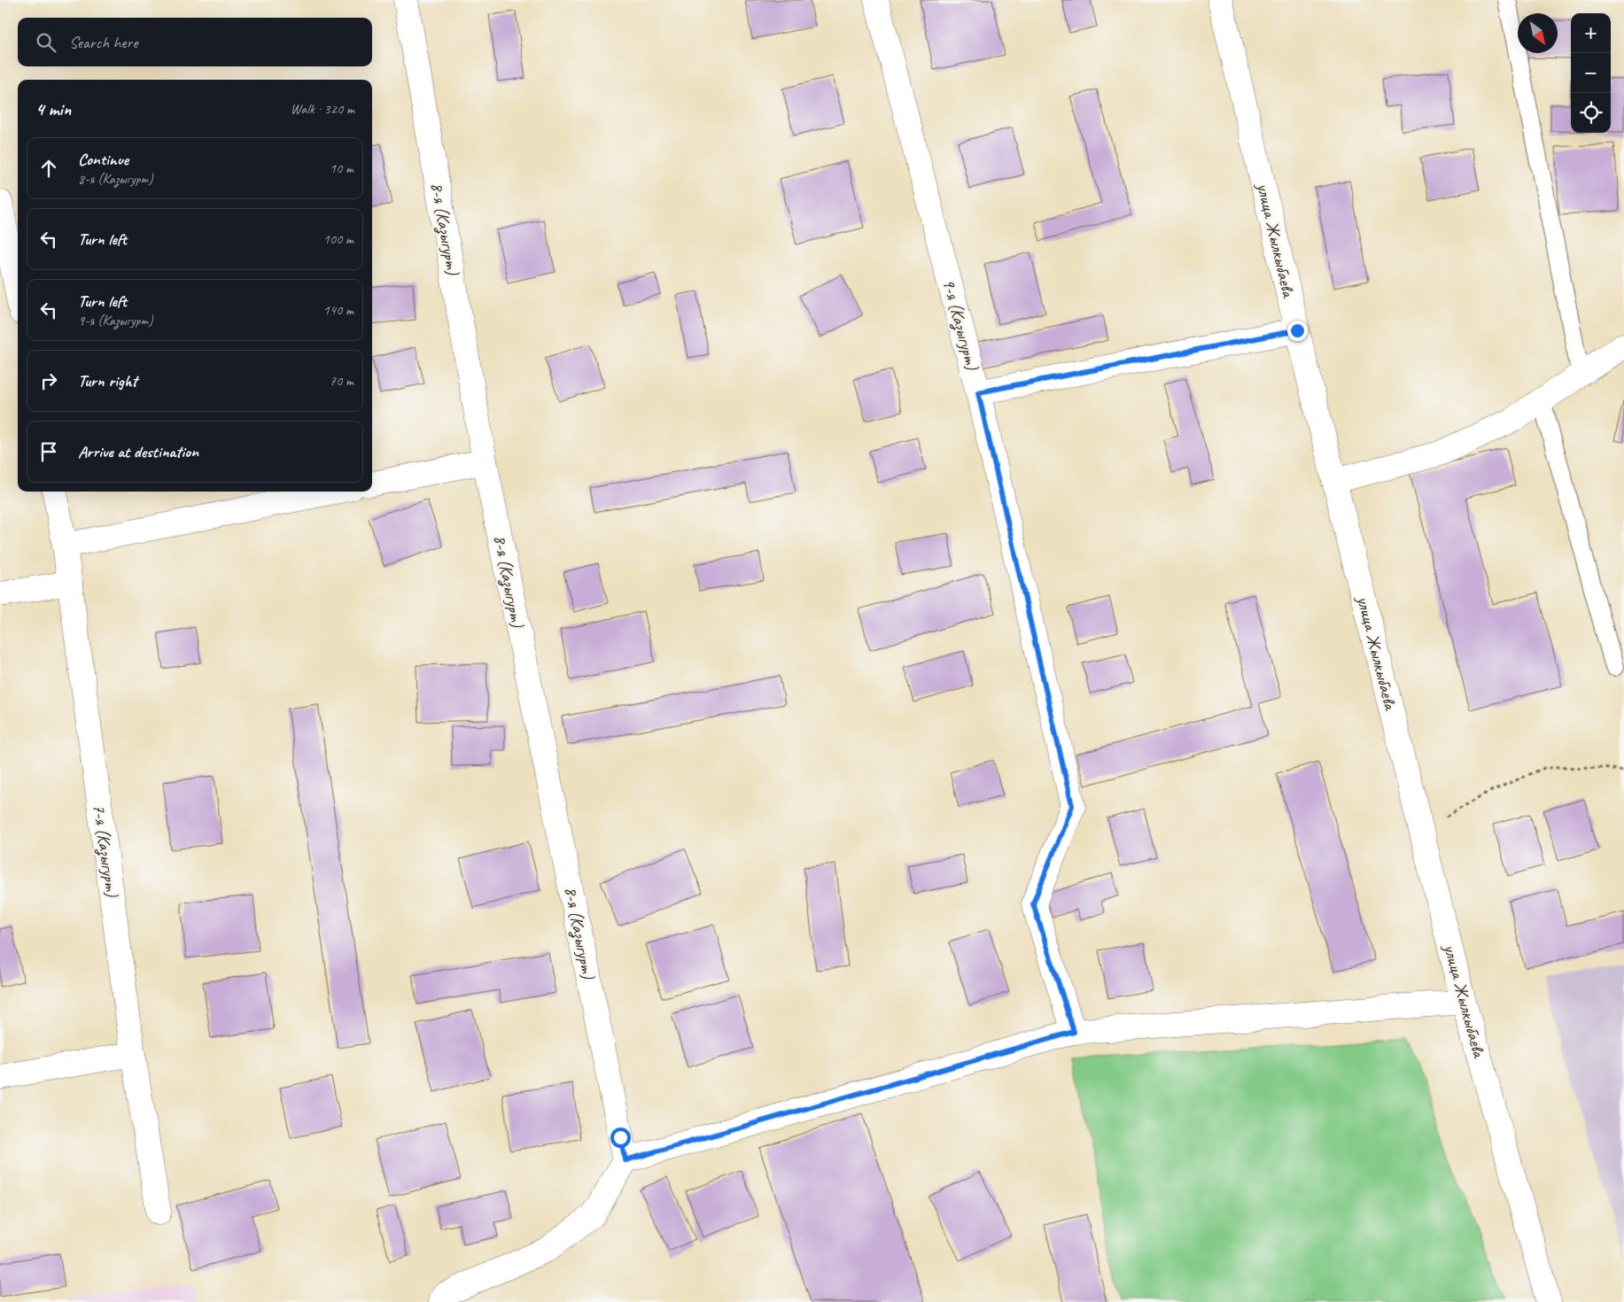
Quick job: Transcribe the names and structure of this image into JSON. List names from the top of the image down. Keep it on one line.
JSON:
{"streets":{"street":["8-я (Казыгурт)","улица Жылкыбаева","9-я (Казыгурт)","7-я (Казыгурт)"]},"north":"bottom right","page":{"map_buttons":["+","−"],"search":"Search here","heading":["4 min","Walk · 320 m"],"list":[["Continue","8-я (Казыгурт)","10 m"],["Turn left","100 m"],["Turn left","9-я (Казыгурт)","140 m"],["Turn right","70 m"],"Arrive at destination"]}}
